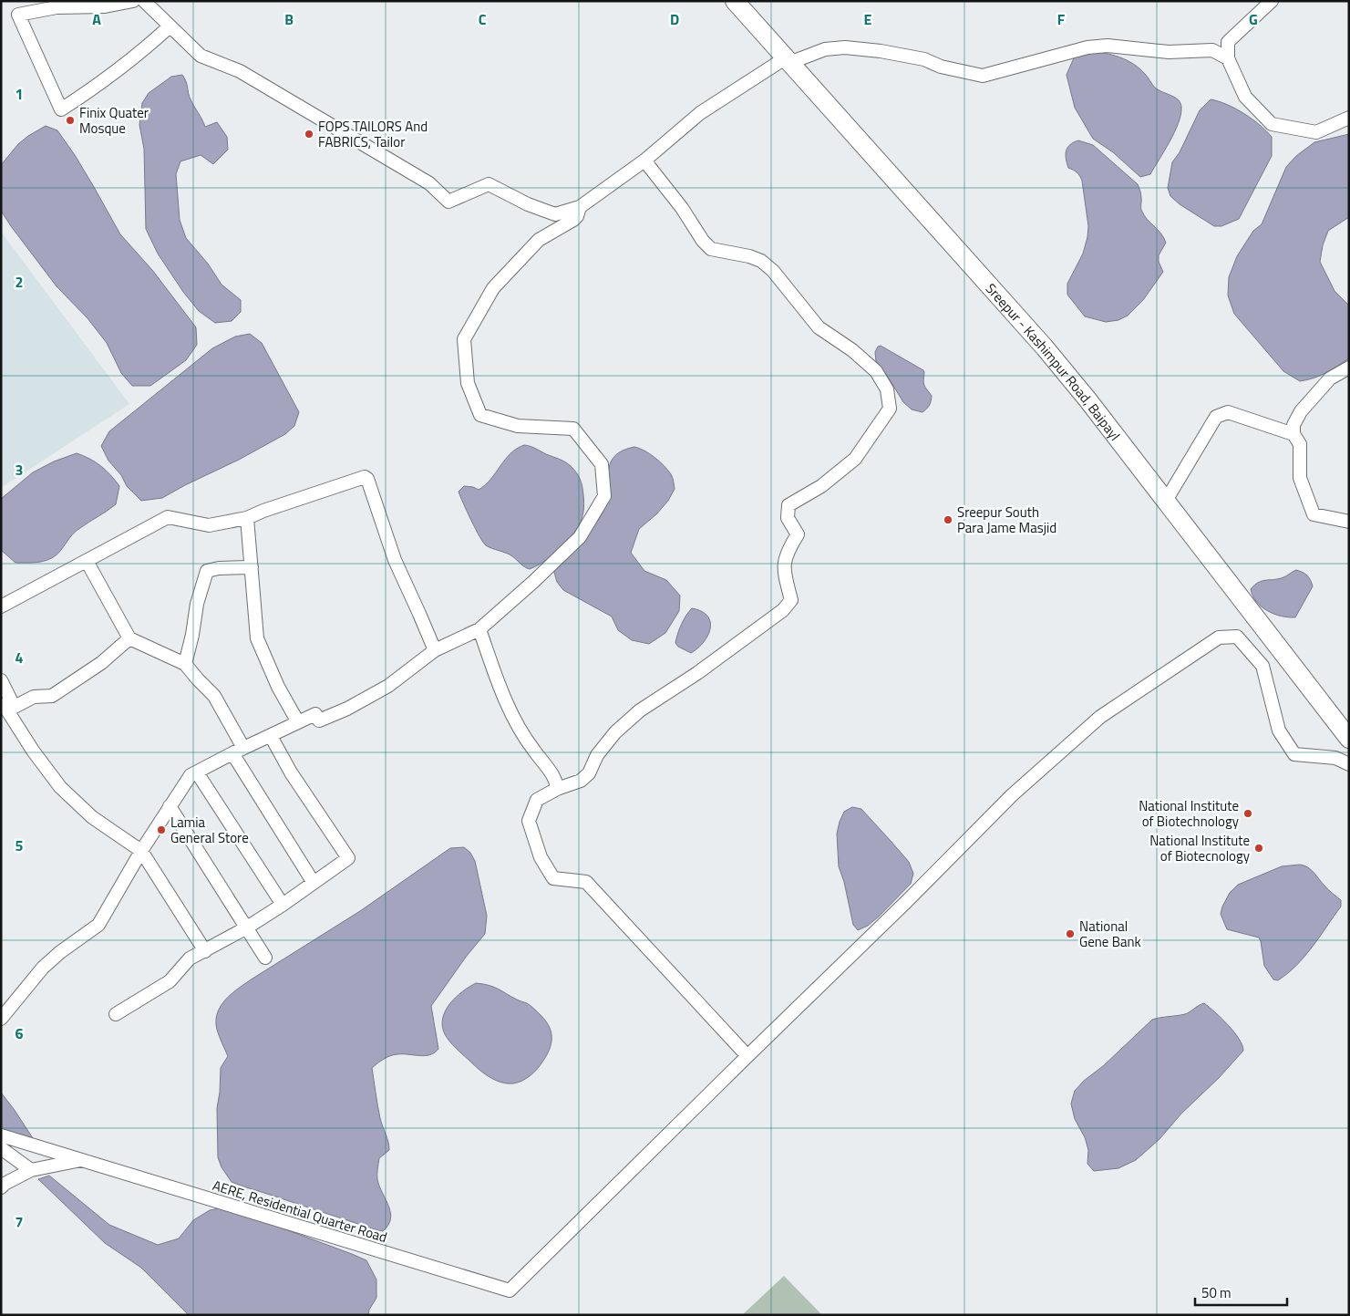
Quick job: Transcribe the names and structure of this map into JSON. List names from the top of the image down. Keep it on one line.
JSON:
{"streets":{"street":["Sreepur - Kashimpur Road, Baipayl","AERE, Residential Quarter Road"]},"places":["Finix Quater Mosque","FOPS TAILORS And FABRICS, Tailor","Sreepur South Para Jame Masjid","National Institute of Biotechnology","Lamia General Store","National Institute of Biotecnology","National Gene Bank"],"scale_bar":"50 m","grid":{"columns":["A","B","C","D","E","F","G"],"rows":["1","2","3","4","5","6","7"]}}
